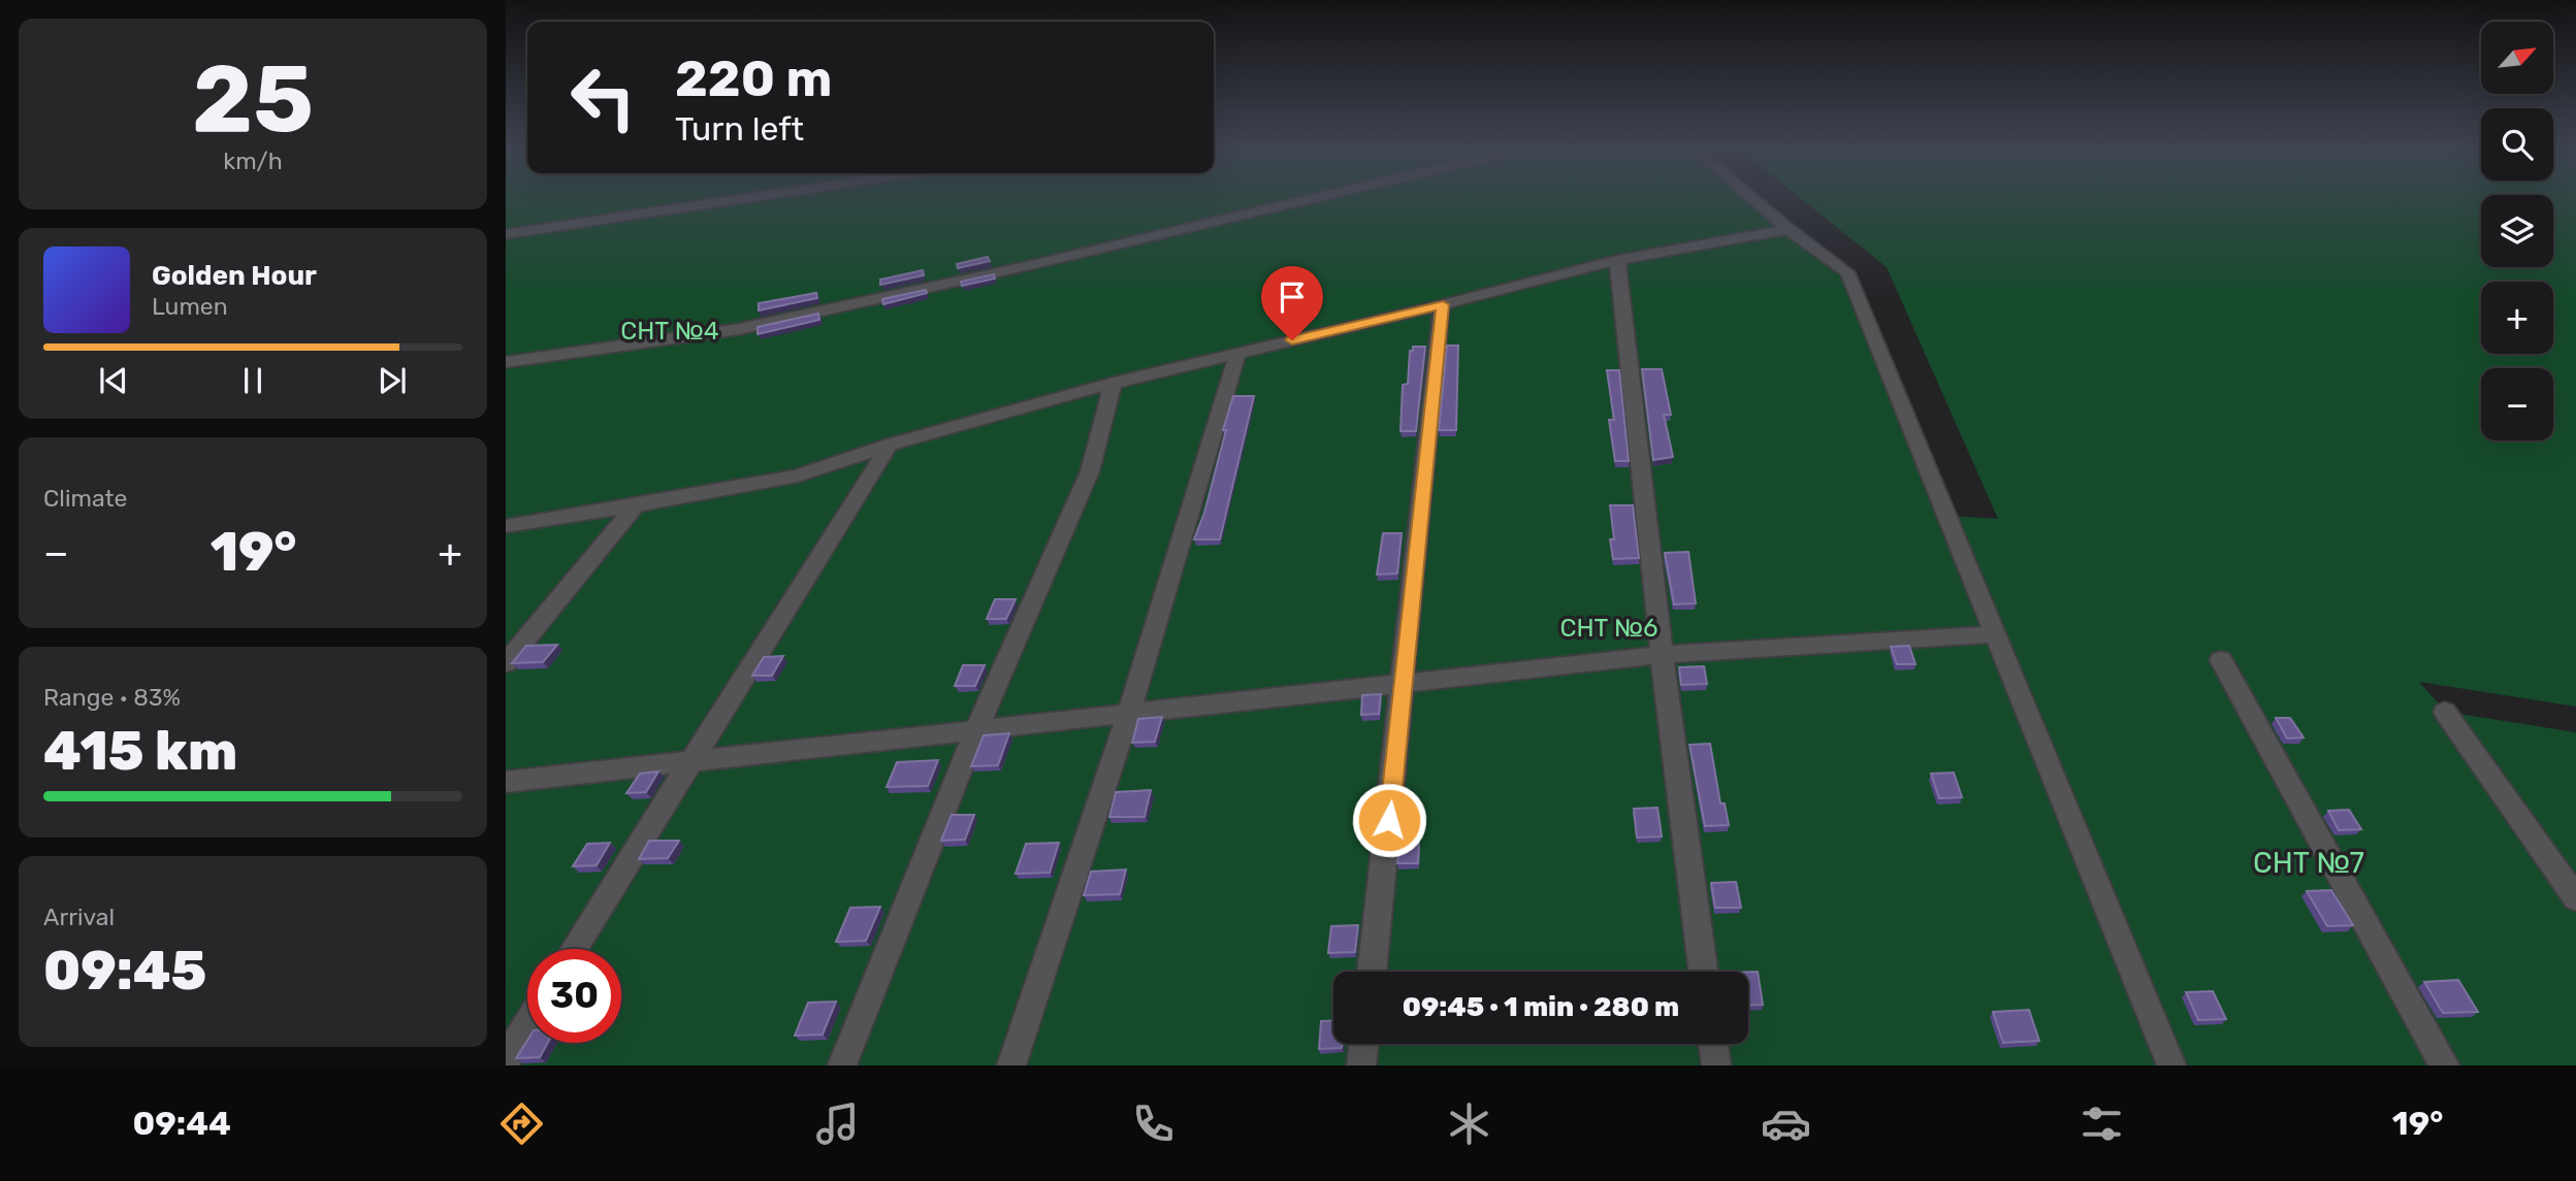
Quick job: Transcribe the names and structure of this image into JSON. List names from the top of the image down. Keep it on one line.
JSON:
{"parks":["СНТ №4","СНТ №6","СНТ №7"],"north":"top right","page":{"tile":[["25","km/h"],"Climate",["Range · 83%","415 km"],["Arrival","09:45"]],"map_buttons":["+","−"],"turn":["220 m","Turn left"],"song":["Golden Hour","Lumen"],"heat":["−","19°","+"],"limit":"30","trip":"09:45 · 1 min · 280 m","tabs":["09:44","19°"]}}
